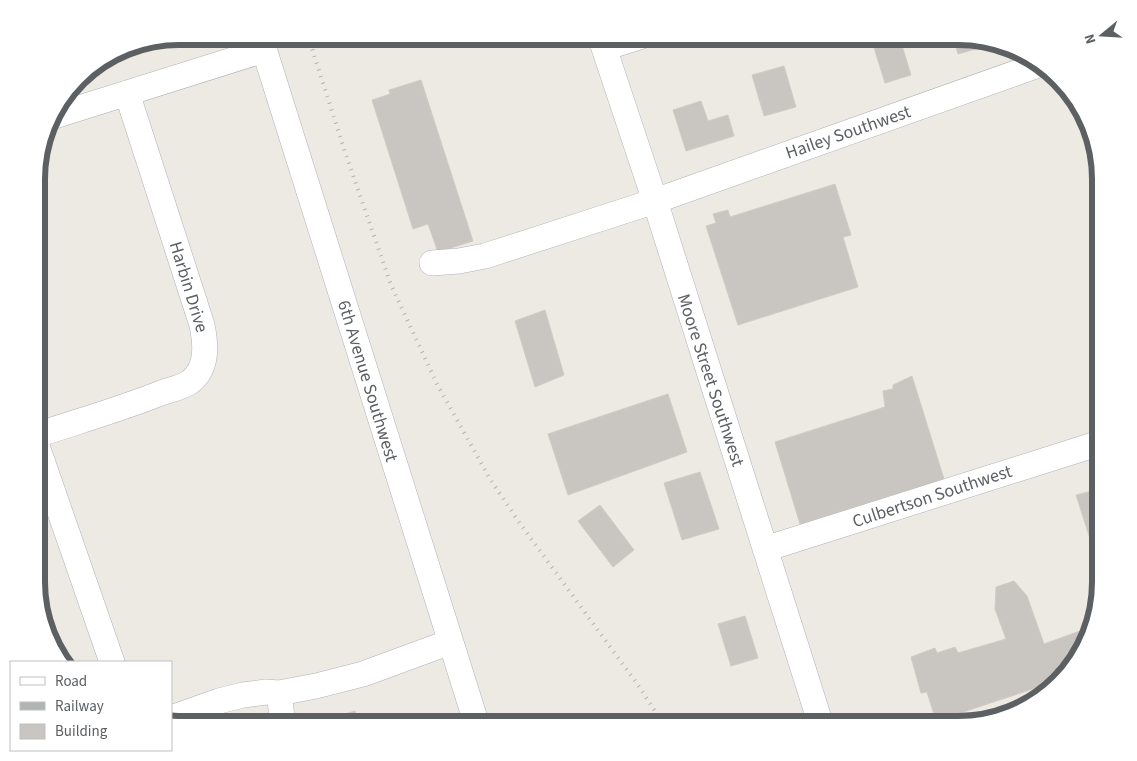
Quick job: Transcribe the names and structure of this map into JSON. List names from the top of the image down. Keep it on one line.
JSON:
{"streets":{"street":["Hailey Southwest","Harbin Drive","Moore Street Southwest","6th Avenue Southwest","Culbertson Southwest"]},"crossings":[["Hailey Southwest","Moore Street Southwest"],["Moore Street Southwest","Culbertson Southwest"]],"legend":["Road","Railway","Building"],"north":"left"}
